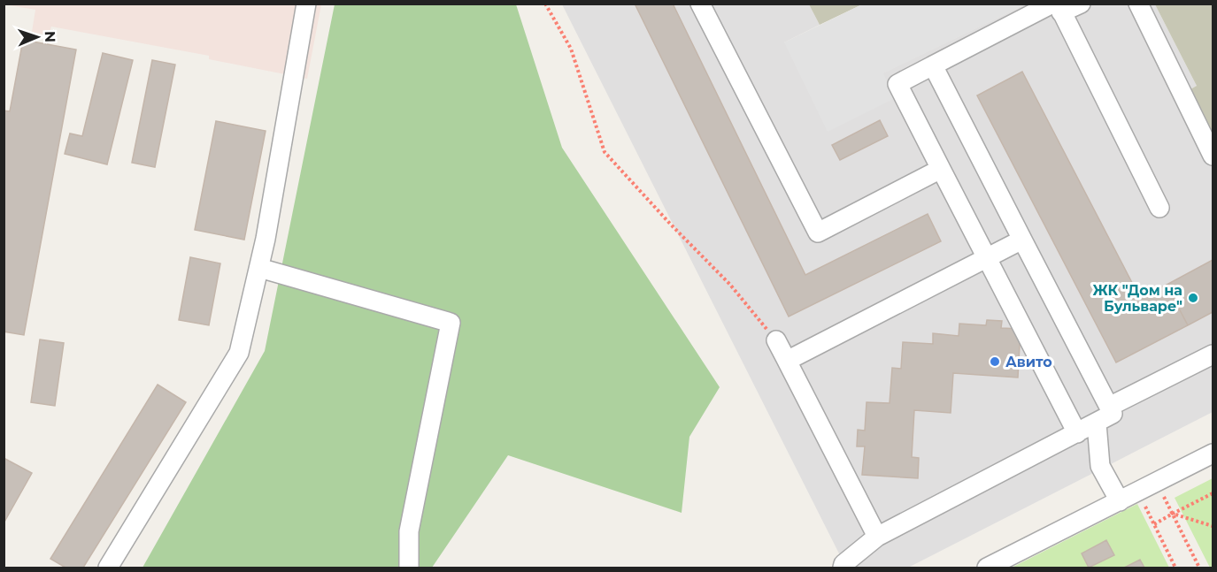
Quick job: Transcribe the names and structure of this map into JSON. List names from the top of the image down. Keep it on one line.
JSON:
{"places":["ЖК \"Дом на Бульваре\"","Авито"],"north":"right"}
